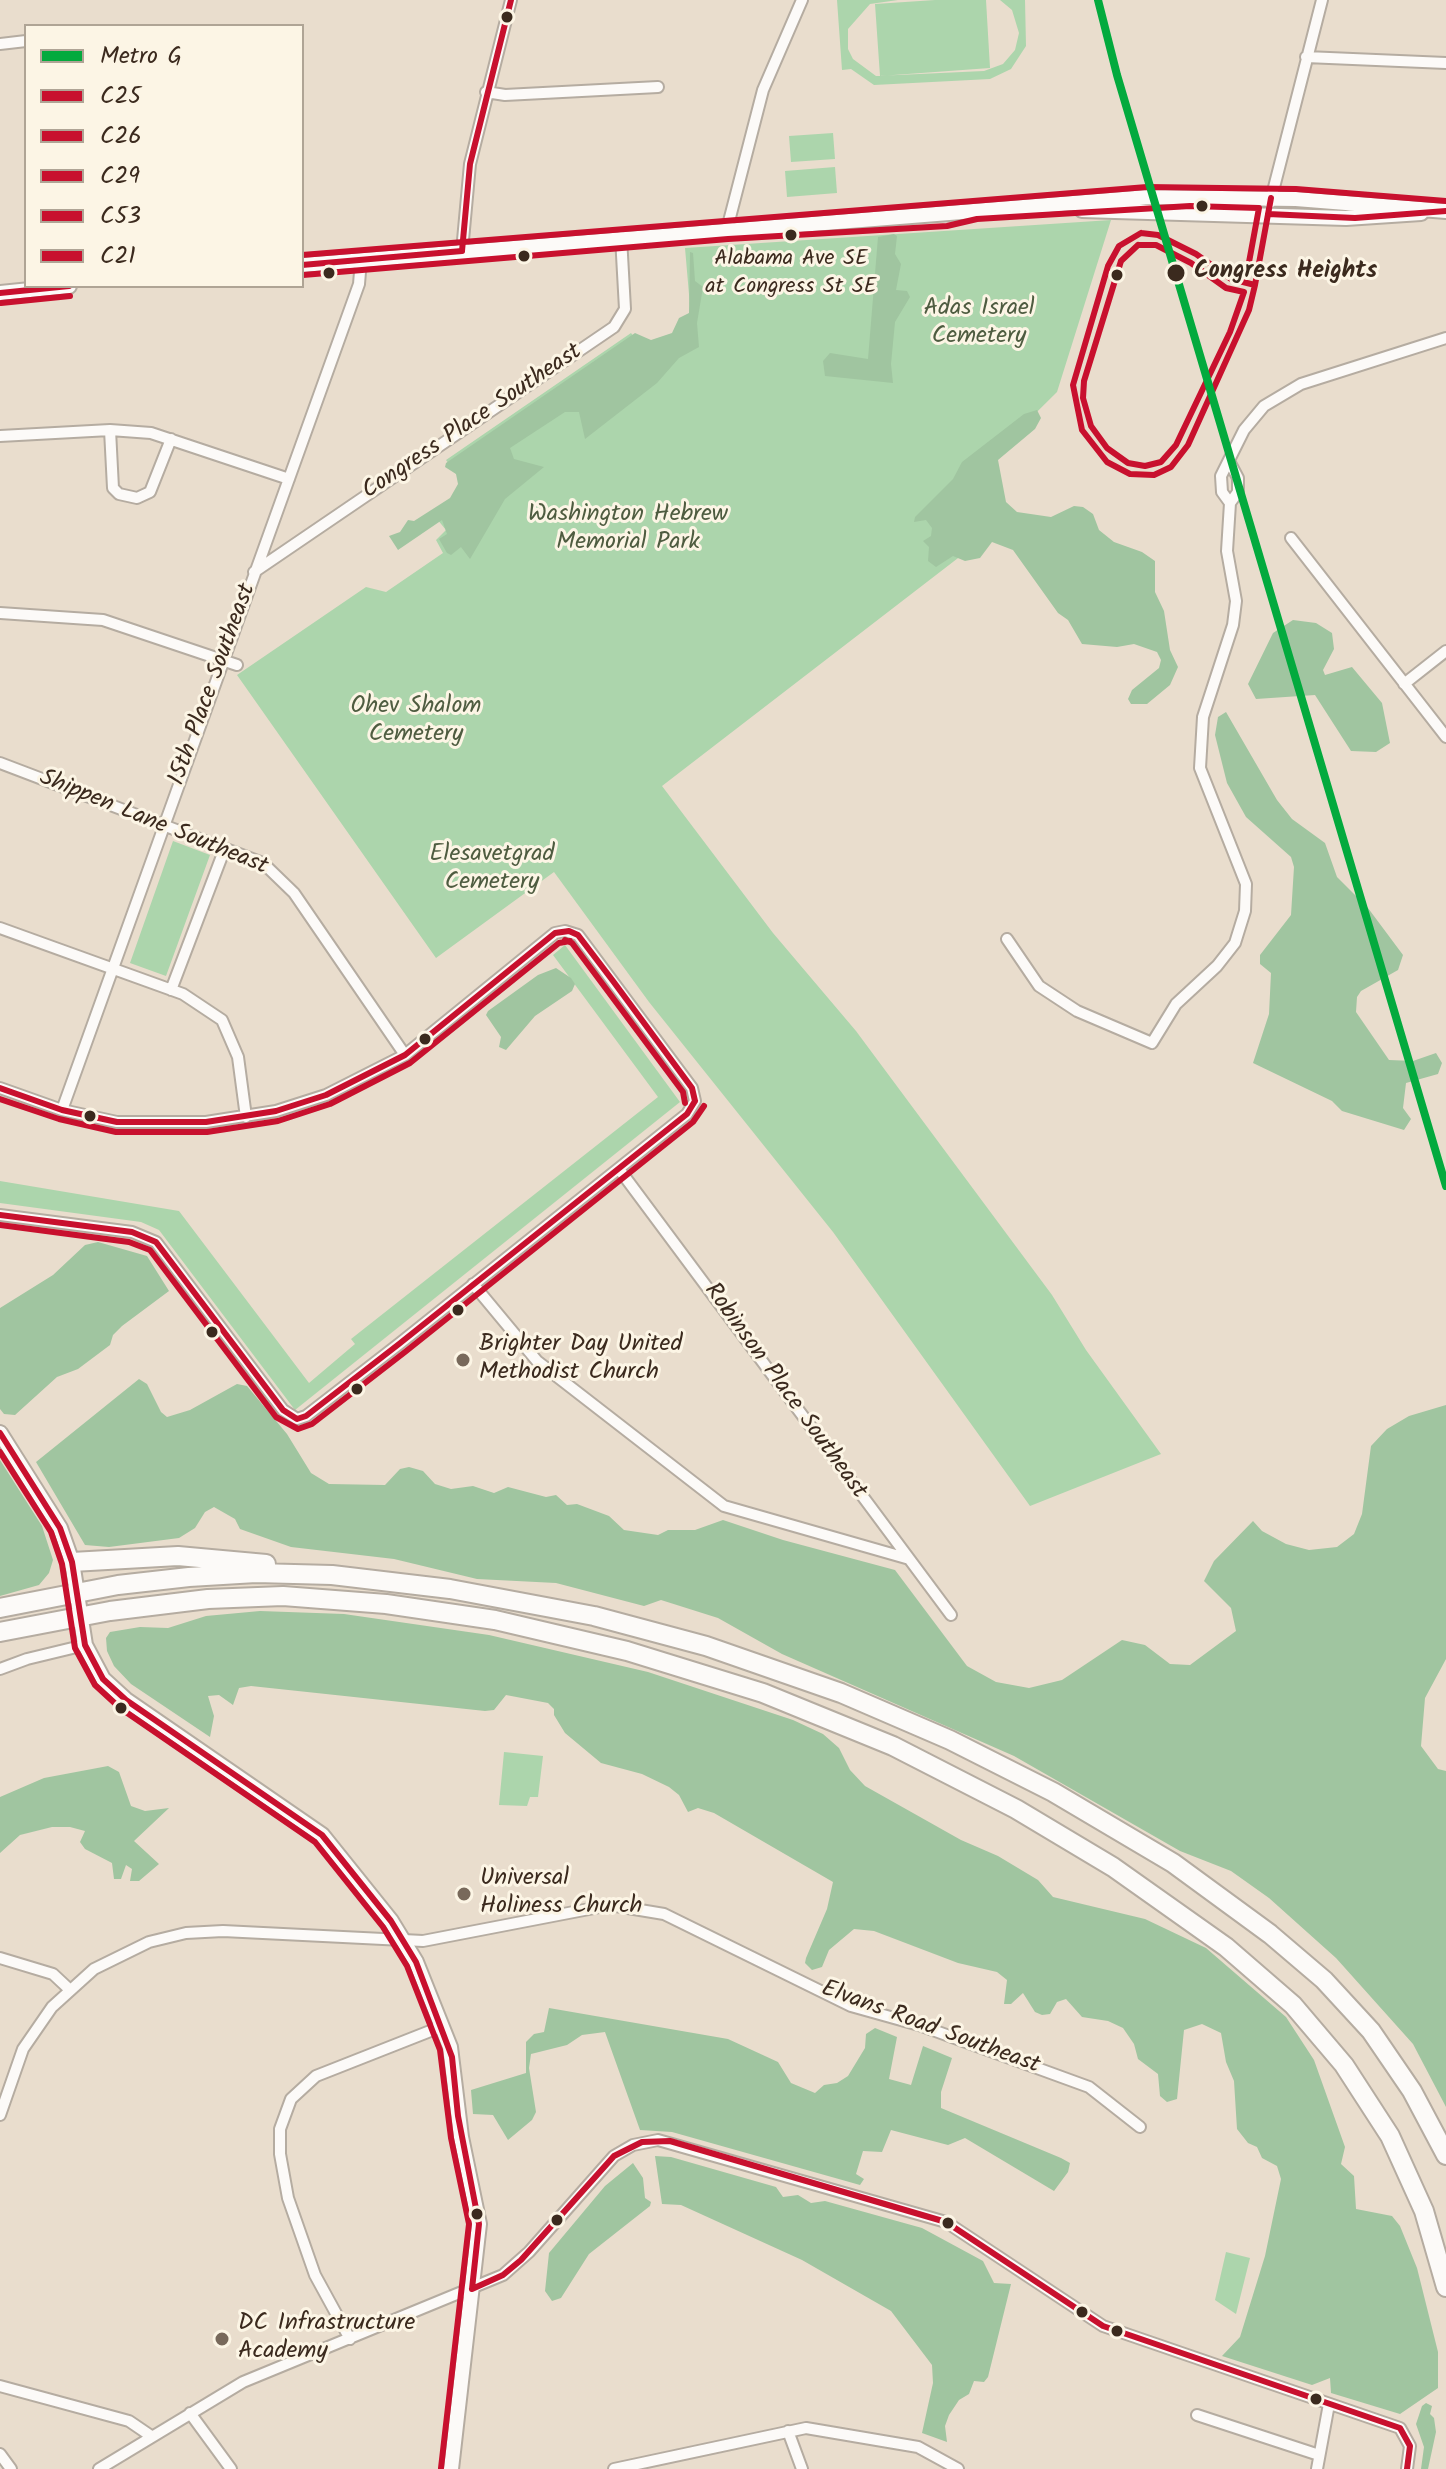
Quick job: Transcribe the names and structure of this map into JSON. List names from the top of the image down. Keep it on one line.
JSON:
{"streets":{"street":["Congress Place Southeast","15th Place Southeast","Shippen Lane Southeast","Robinson Place Southeast","Elvans Road Southeast"]},"crossings":[["Congress Place Southeast","15th Place Southeast"],["15th Place Southeast","Shippen Lane Southeast"]],"parks":["Adas Israel Cemetery","Washington Hebrew Memorial Park","Ohev Shalom Cemetery","Elesavetgrad Cemetery"],"places":["Alabama Ave SE at Congress St SE","Congress Heights","Brighter Day United Methodist Church","Universal Holiness Church","DC Infrastructure Academy"],"lines":["metro line G","transit line C29","transit line C21","transit line C53","transit line C25","transit line C26"],"legend":["Metro G","C25","C26","C29","C53","C21"]}
